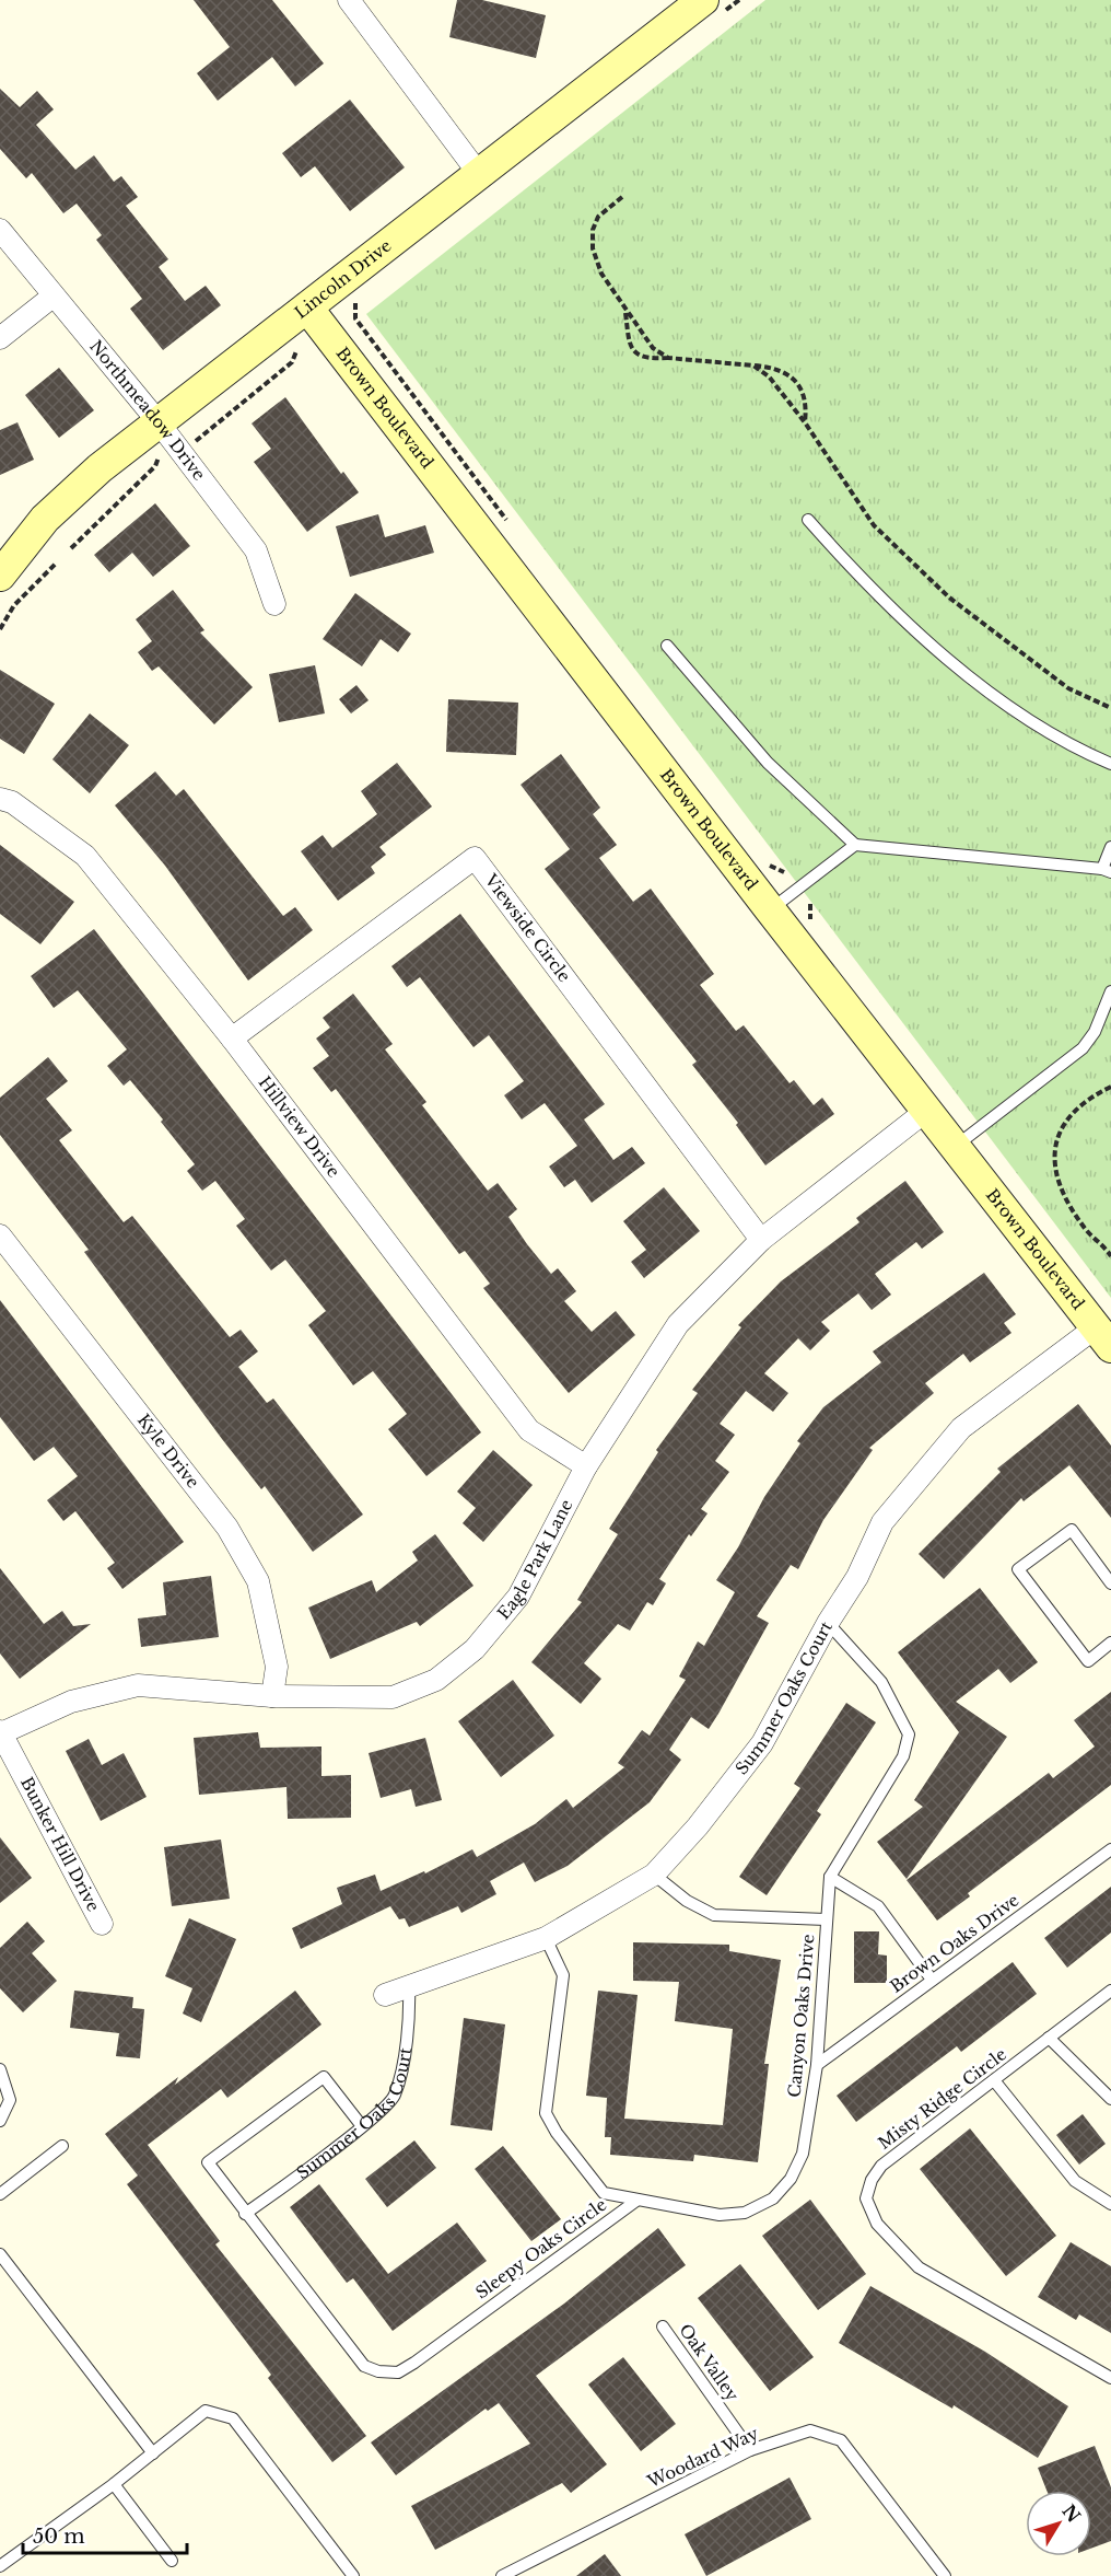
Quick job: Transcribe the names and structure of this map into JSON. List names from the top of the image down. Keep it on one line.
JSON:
{"streets":{"street":["Lincoln Drive","Brown Boulevard","Northmeadow Drive","Viewside Circle","Hillview Drive","Kyle Drive","Eagle Park Lane","Summer Oaks Court","Bunker Hill Drive"],"lane":["Brown Oaks Drive","Canyon Oaks Drive","Misty Ridge Circle","Sleepy Oaks Circle","Oak Valley","Woodard Way"]},"crossings":[["Lincoln Drive","Brown Boulevard"],["Lincoln Drive","Northmeadow Drive"],["Brown Boulevard","Eagle Park Lane"],["Brown Boulevard","Summer Oaks Court"],["Viewside Circle","Hillview Drive"],["Viewside Circle","Eagle Park Lane"],["Hillview Drive","Eagle Park Lane"],["Kyle Drive","Eagle Park Lane"],["Eagle Park Lane","Bunker Hill Drive"],["Summer Oaks Court","Canyon Oaks Drive"],["Summer Oaks Court","Sleepy Oaks Circle"],["Brown Oaks Drive","Canyon Oaks Drive"],["Canyon Oaks Drive","Sleepy Oaks Circle"],["Oak Valley","Woodard Way"]],"scale_bar":"50 m","north":"top right"}
